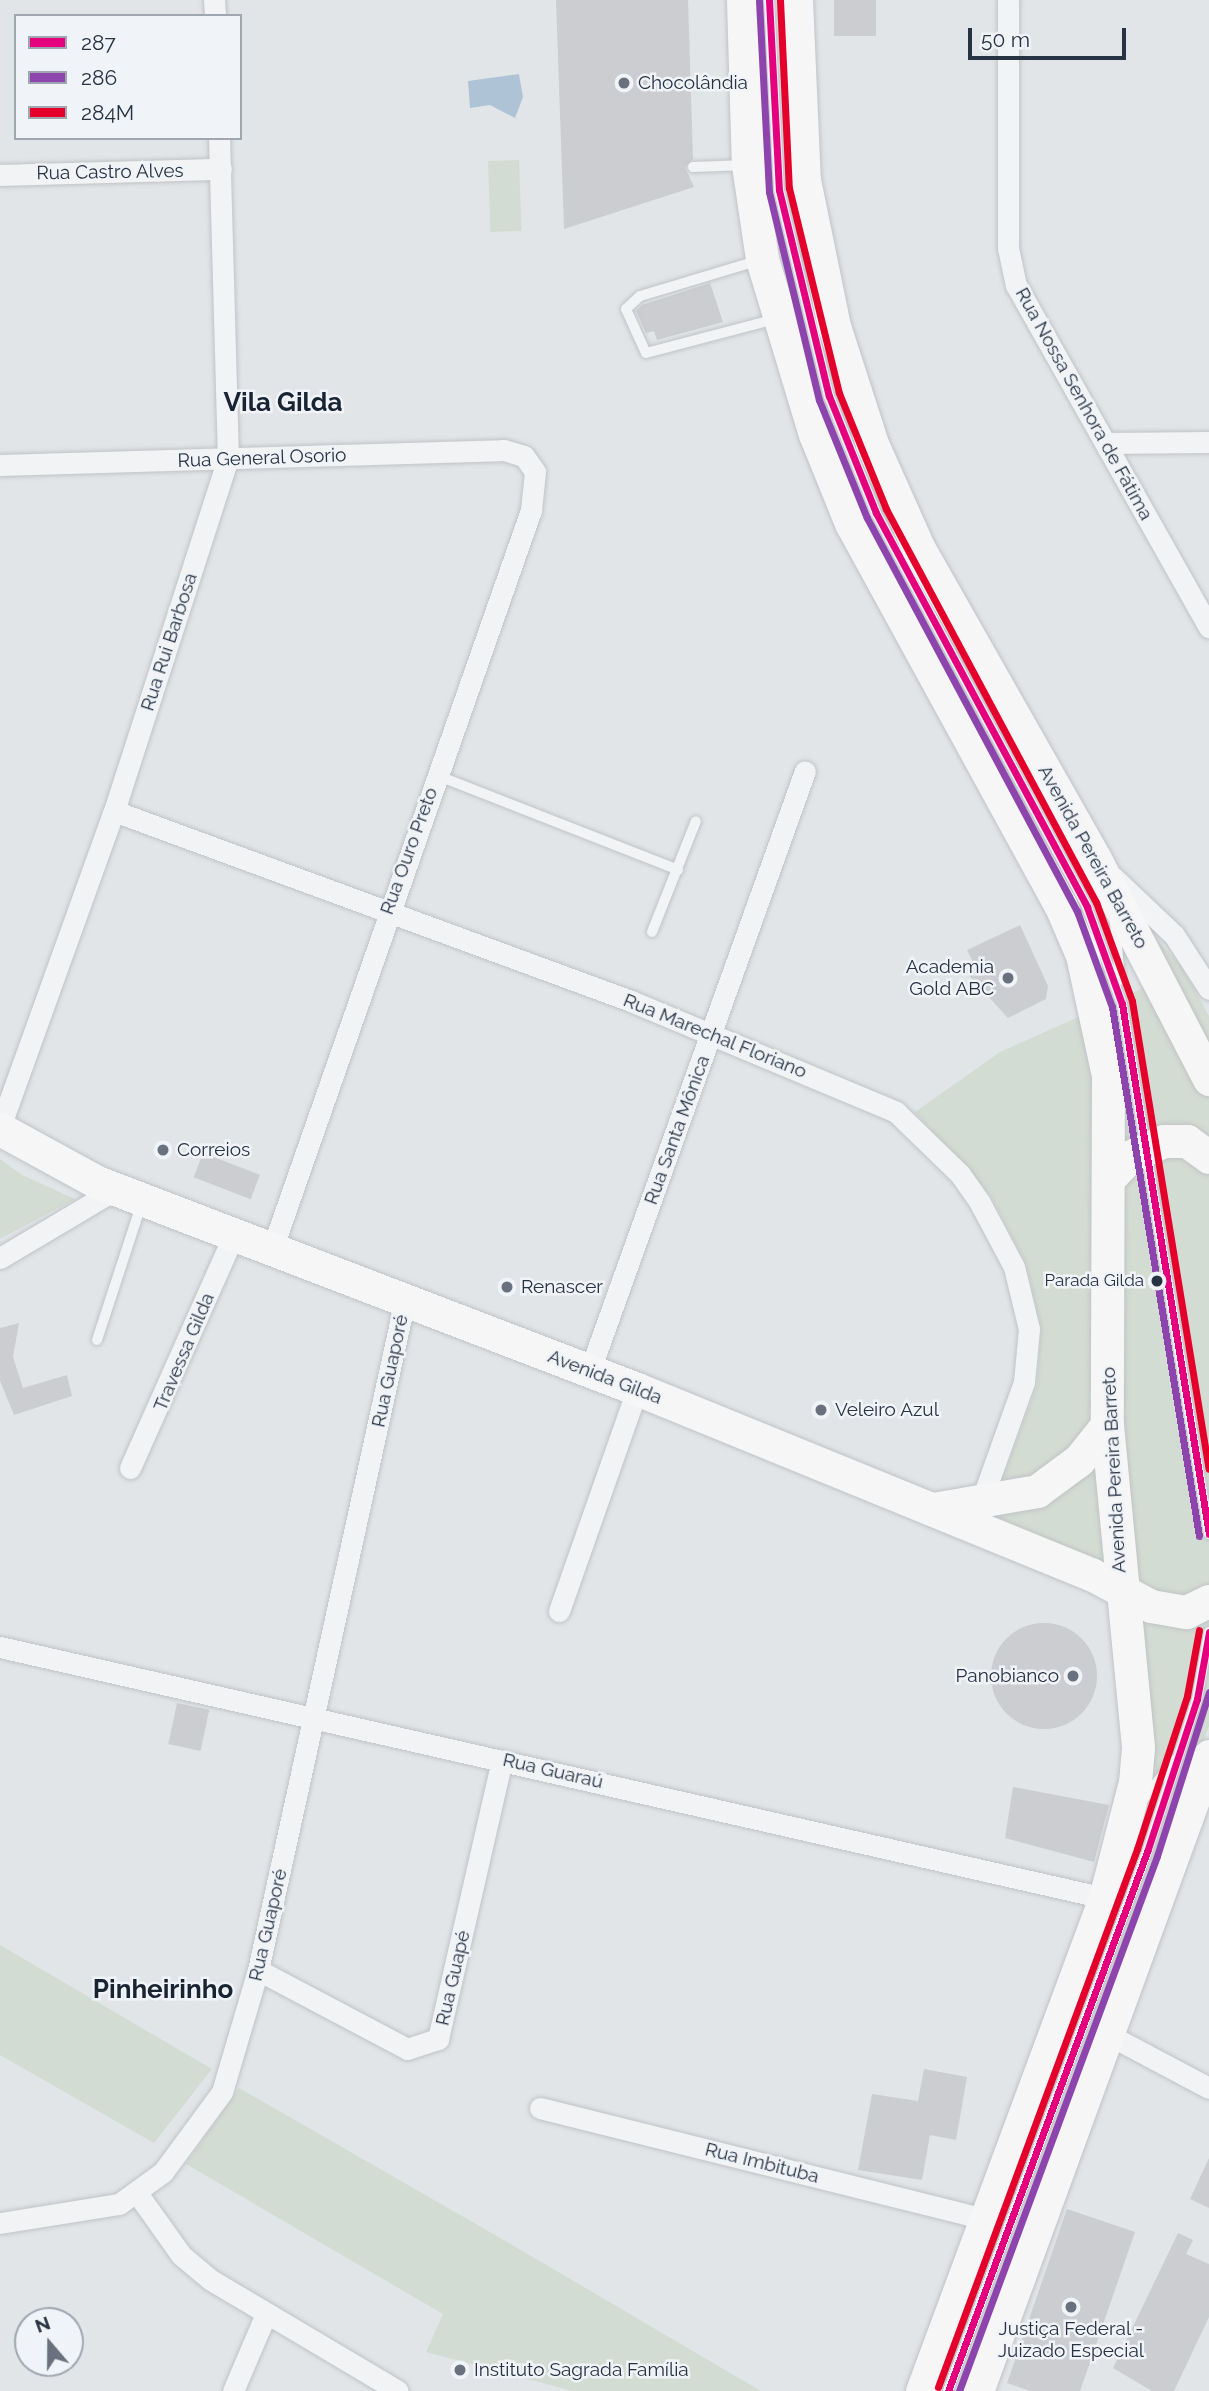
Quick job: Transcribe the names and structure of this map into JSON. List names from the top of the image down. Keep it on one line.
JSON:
{"streets":{"main road":["Avenida Pereira Barreto","Avenida Gilda"],"street":["Rua Castro Alves","Rua Nossa Senhora de Fátima","Rua General Osorio","Rua Rui Barbosa","Rua Ouro Preto","Rua Marechal Floriano","Rua Santa Mônica","Travessa Gilda","Rua Guaporé","Rua Guaraú","Rua Guapé","Rua Imbituba"]},"crossings":[["Rua Castro Alves","Rua Rui Barbosa"],["Rua General Osorio","Rua Rui Barbosa"],["Rua General Osorio","Rua Ouro Preto"],["Rua Rui Barbosa","Rua Marechal Floriano"],["Rua Rui Barbosa","Avenida Gilda"],["Rua Ouro Preto","Rua Marechal Floriano"],["Rua Ouro Preto","Avenida Gilda"],["Avenida Pereira Barreto","Avenida Gilda"],["Avenida Pereira Barreto","Rua Guaraú"],["Avenida Pereira Barreto","Rua Imbituba"],["Rua Marechal Floriano","Rua Santa Mônica"],["Rua Santa Mônica","Avenida Gilda"],["Travessa Gilda","Avenida Gilda"],["Rua Guaporé","Avenida Gilda"],["Rua Guaporé","Rua Guaraú"],["Rua Guaporé","Rua Guapé"],["Rua Guaraú","Rua Guapé"]],"districts":["Vila Gilda","Pinheirinho"],"places":["Chocolândia","Academia Gold ABC","Correios","Parada Gilda","Renascer","Veleiro Azul","Panobianco","Justiça Federal - Juizado Especial","Instituto Sagrada Família"],"lines":["transit line 287","transit line 284M","transit line 286"],"legend":["287","286","284M"],"scale_bar":"50 m","north":"top"}
